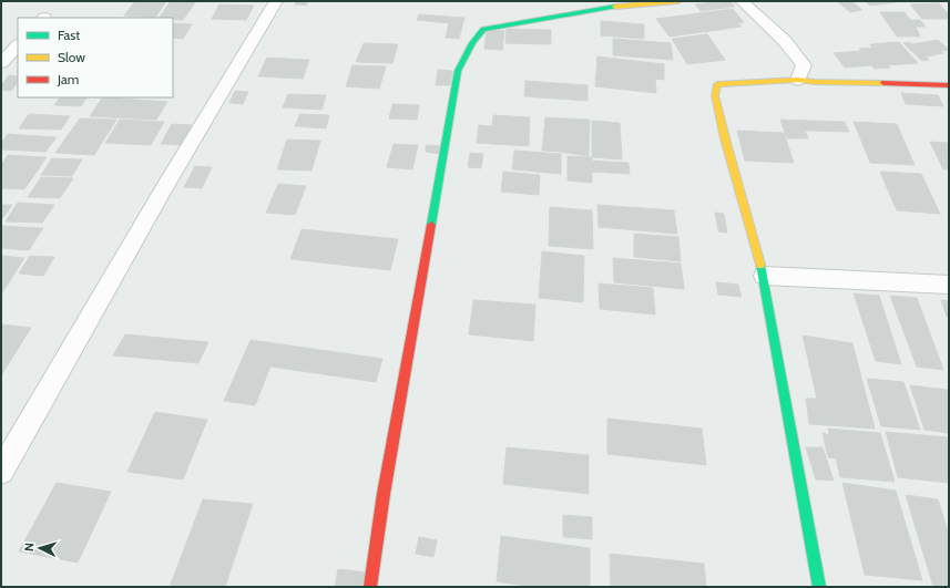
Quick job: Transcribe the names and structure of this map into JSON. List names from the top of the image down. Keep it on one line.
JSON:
{"legend":["Fast","Slow","Jam"],"north":"left"}
